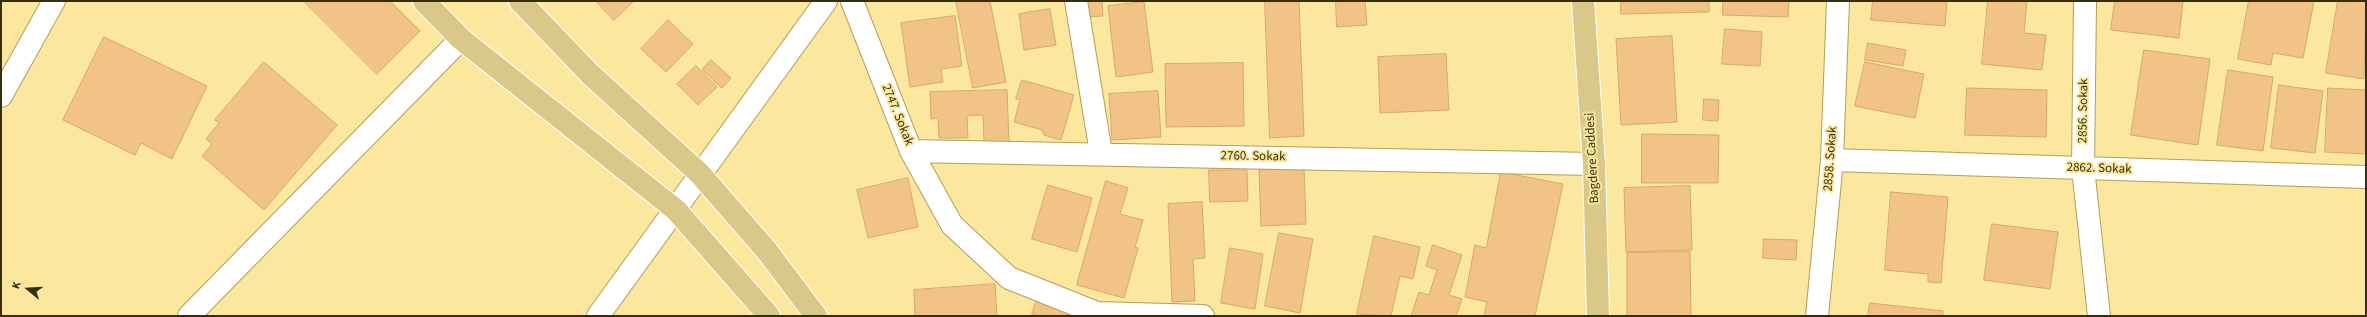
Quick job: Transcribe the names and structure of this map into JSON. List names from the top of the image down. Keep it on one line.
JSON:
{"streets":{"main road":["Bagdere Caddesi"],"street":["2856. Sokak","2747. Sokak","2760. Sokak","2858. Sokak","2862. Sokak"]},"crossings":[["2856. Sokak","2862. Sokak"],["2747. Sokak","2760. Sokak"],["2760. Sokak","Bagdere Caddesi"],["2858. Sokak","2862. Sokak"]],"north":"left"}
